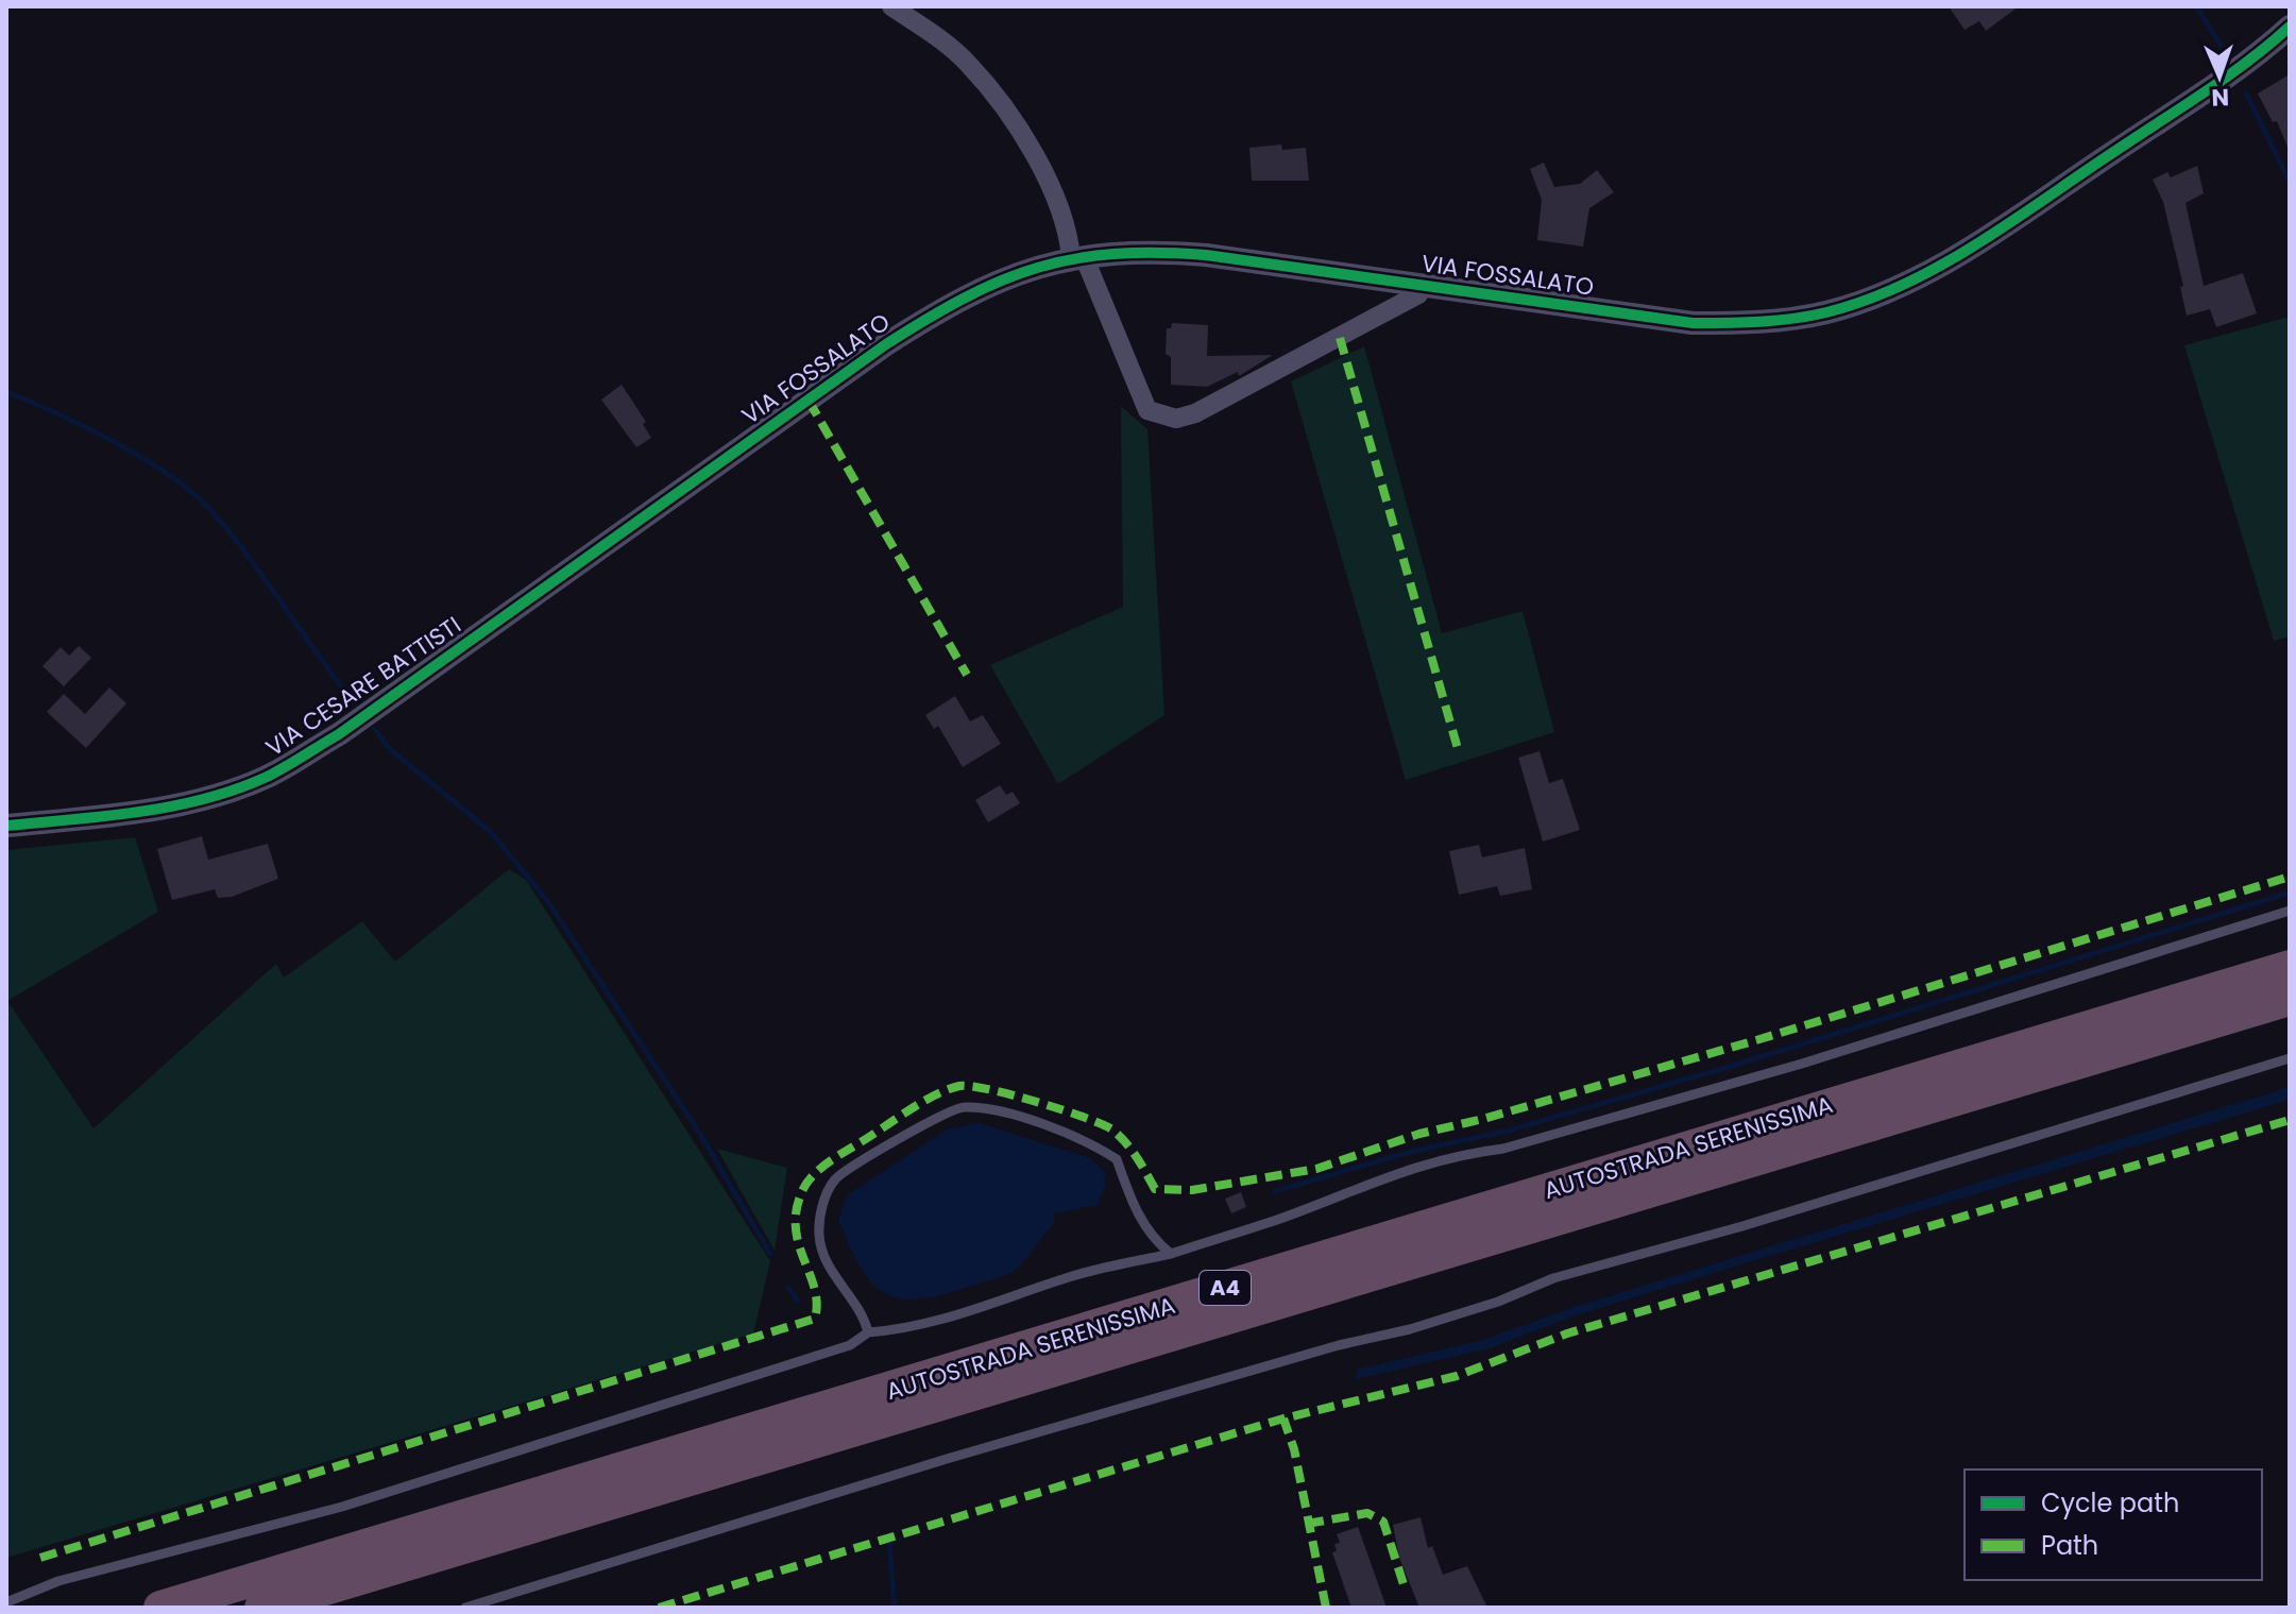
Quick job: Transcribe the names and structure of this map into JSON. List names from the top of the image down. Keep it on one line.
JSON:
{"streets":{"highway":["AUTOSTRADA SERENISSIMA","A4"],"street":["VIA FOSSALATO","VIA CESARE BATTISTI"]},"crossings":[["VIA FOSSALATO","VIA CESARE BATTISTI"]],"legend":["Cycle path","Path"],"north":"bottom"}
